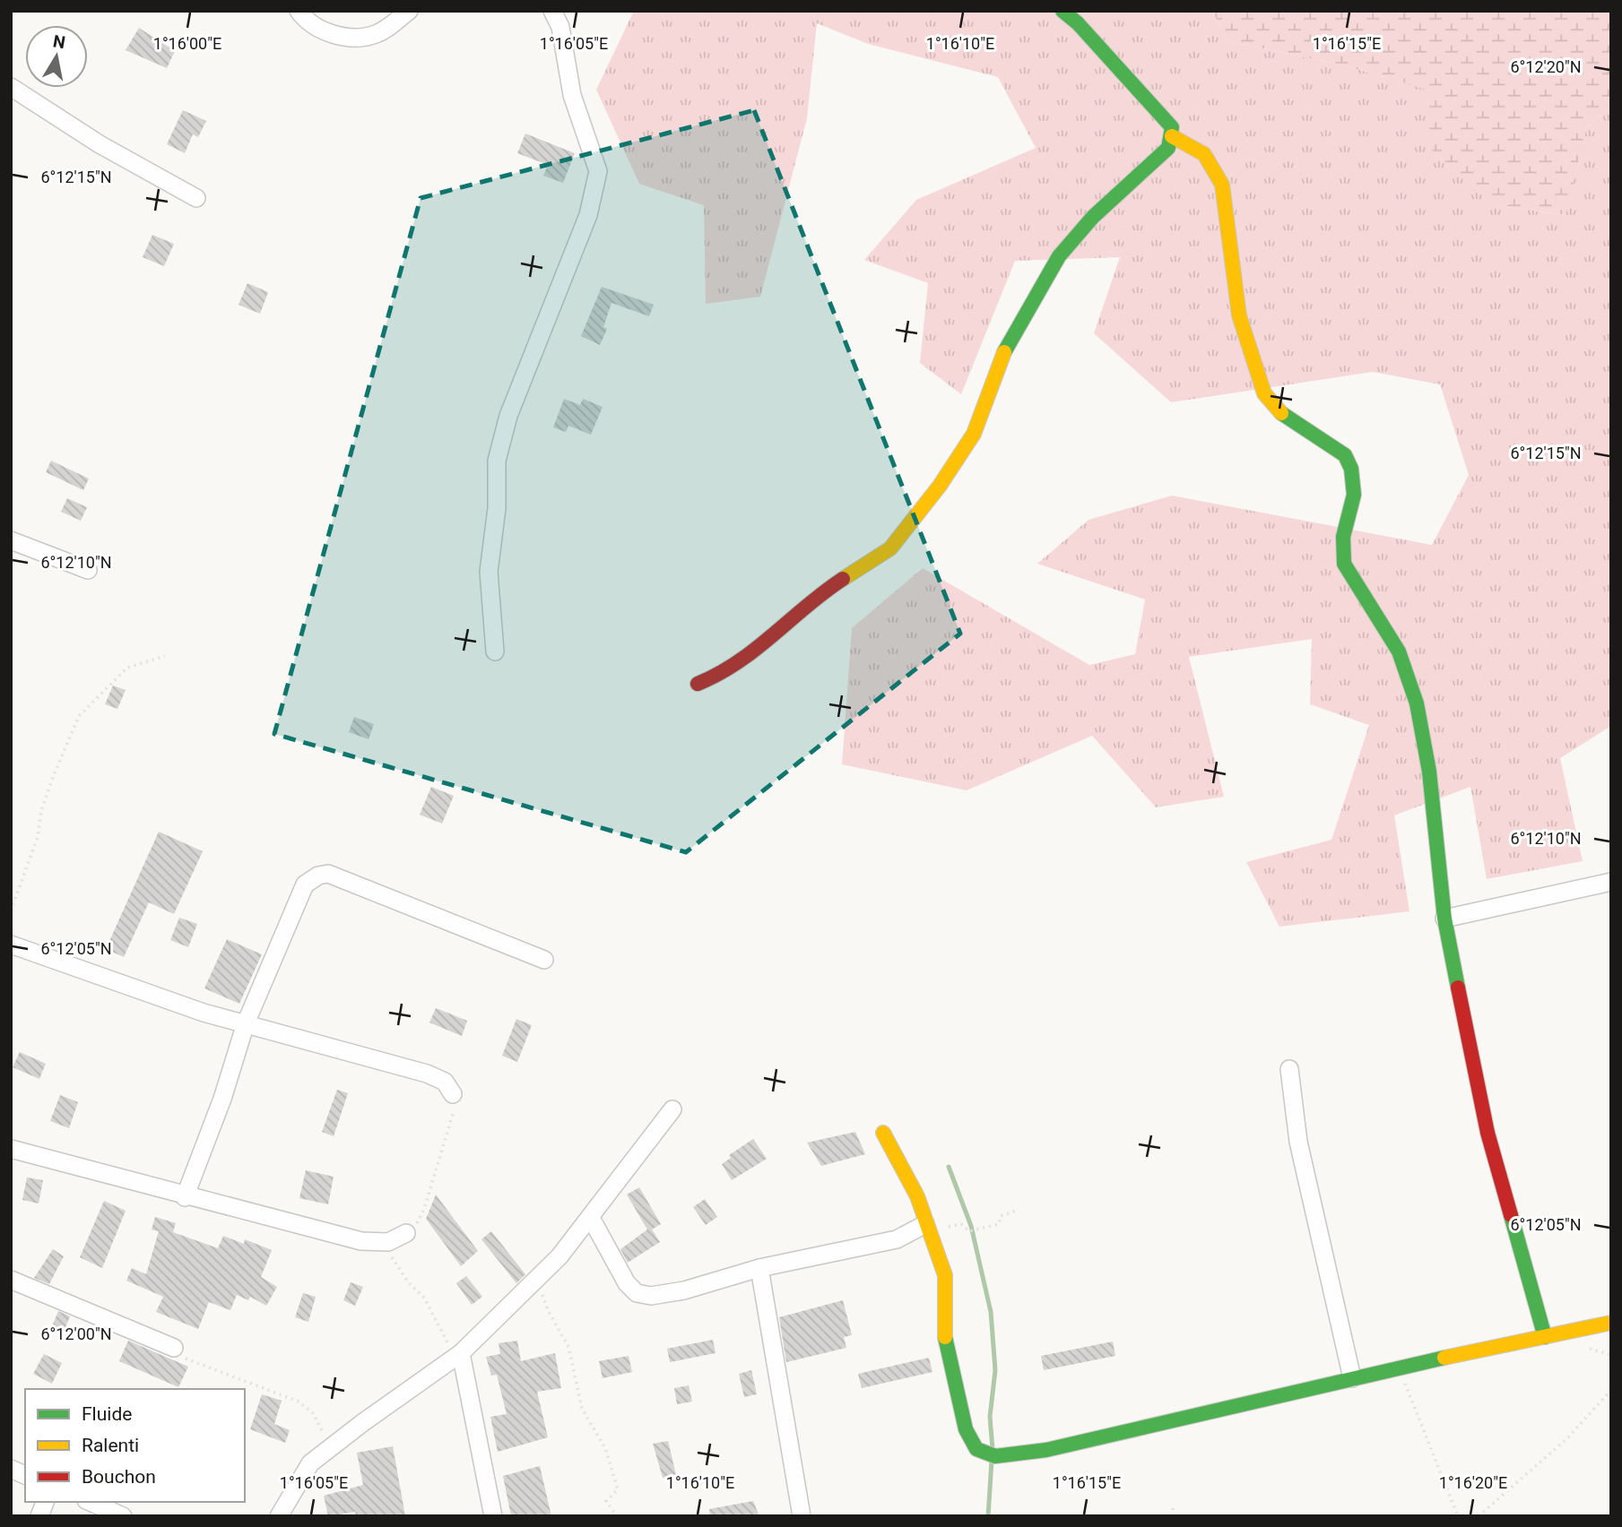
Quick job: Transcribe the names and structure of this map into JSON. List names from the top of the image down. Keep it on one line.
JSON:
{"legend":["Fluide","Ralenti","Bouchon"],"north":"top","coordinates":["1°16'00\"E","1°16'05\"E","1°16'10\"E","1°16'15\"E","6°12'20\"N","6°12'15\"N","6°12'10\"N","6°12'05\"N","6°12'00\"N","1°16'20\"E"]}
